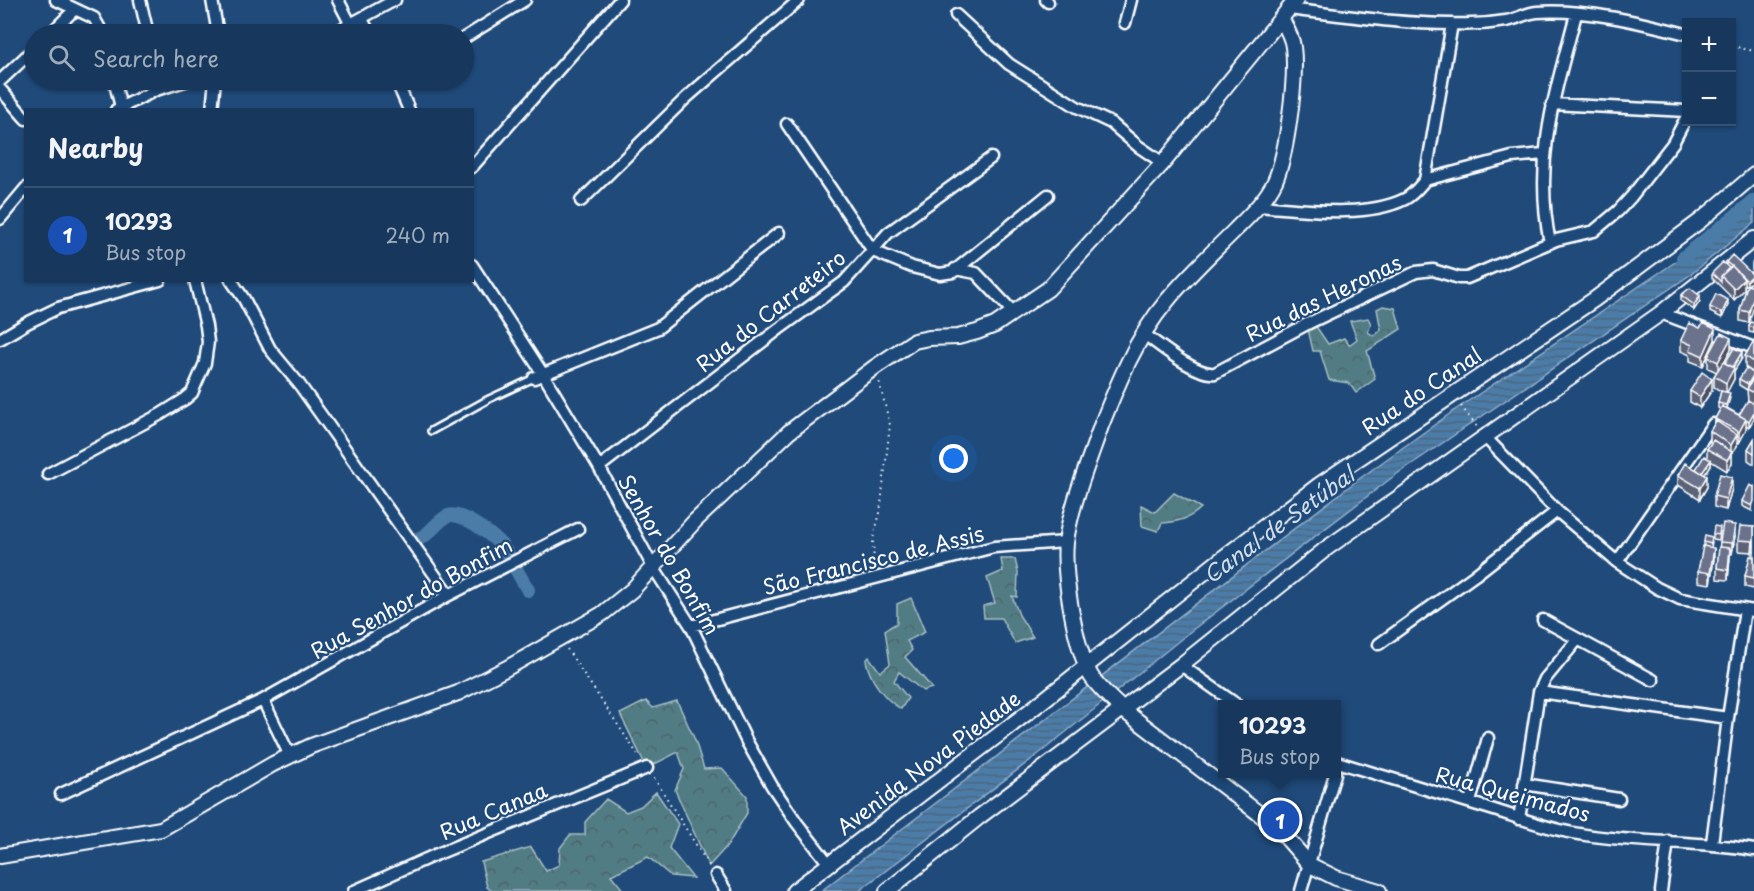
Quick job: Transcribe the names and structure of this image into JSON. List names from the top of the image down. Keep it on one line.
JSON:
{"streets":{"street":["Rua das Heronas","Rua do Carreteiro","Rua do Canal","Senhor do Bonfim","São Francisco de Assis","Rua Senhor do Bonfim","Avenida Nova Piedade","Rua Queimados","Rua Canaa"]},"crossings":[["Rua do Carreteiro","Senhor do Bonfim"],["Rua do Canal","Avenida Nova Piedade"],["Senhor do Bonfim","São Francisco de Assis"],["Senhor do Bonfim","Avenida Nova Piedade"]],"water":["Canal de Setúbal"],"page":{"map_buttons":["+","−"],"search":"Search here","heading":"Nearby","list":[{"mark":"1","name":"10293","note":"Bus stop","value":"240 m"}],"popup":["10293","Bus stop"],"pins":"1"}}
